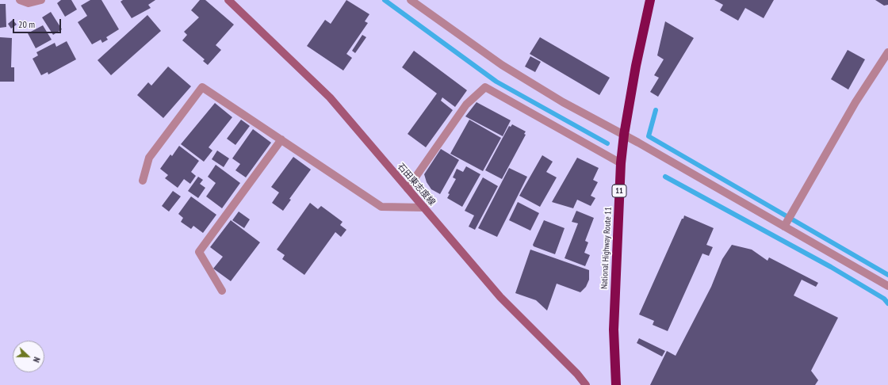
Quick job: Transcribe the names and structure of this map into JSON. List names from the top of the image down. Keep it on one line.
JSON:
{"streets":{"highway":["11","National Highway Route 11"],"main road":["石田東志度線"]},"scale_bar":"20 m","north":"right"}
